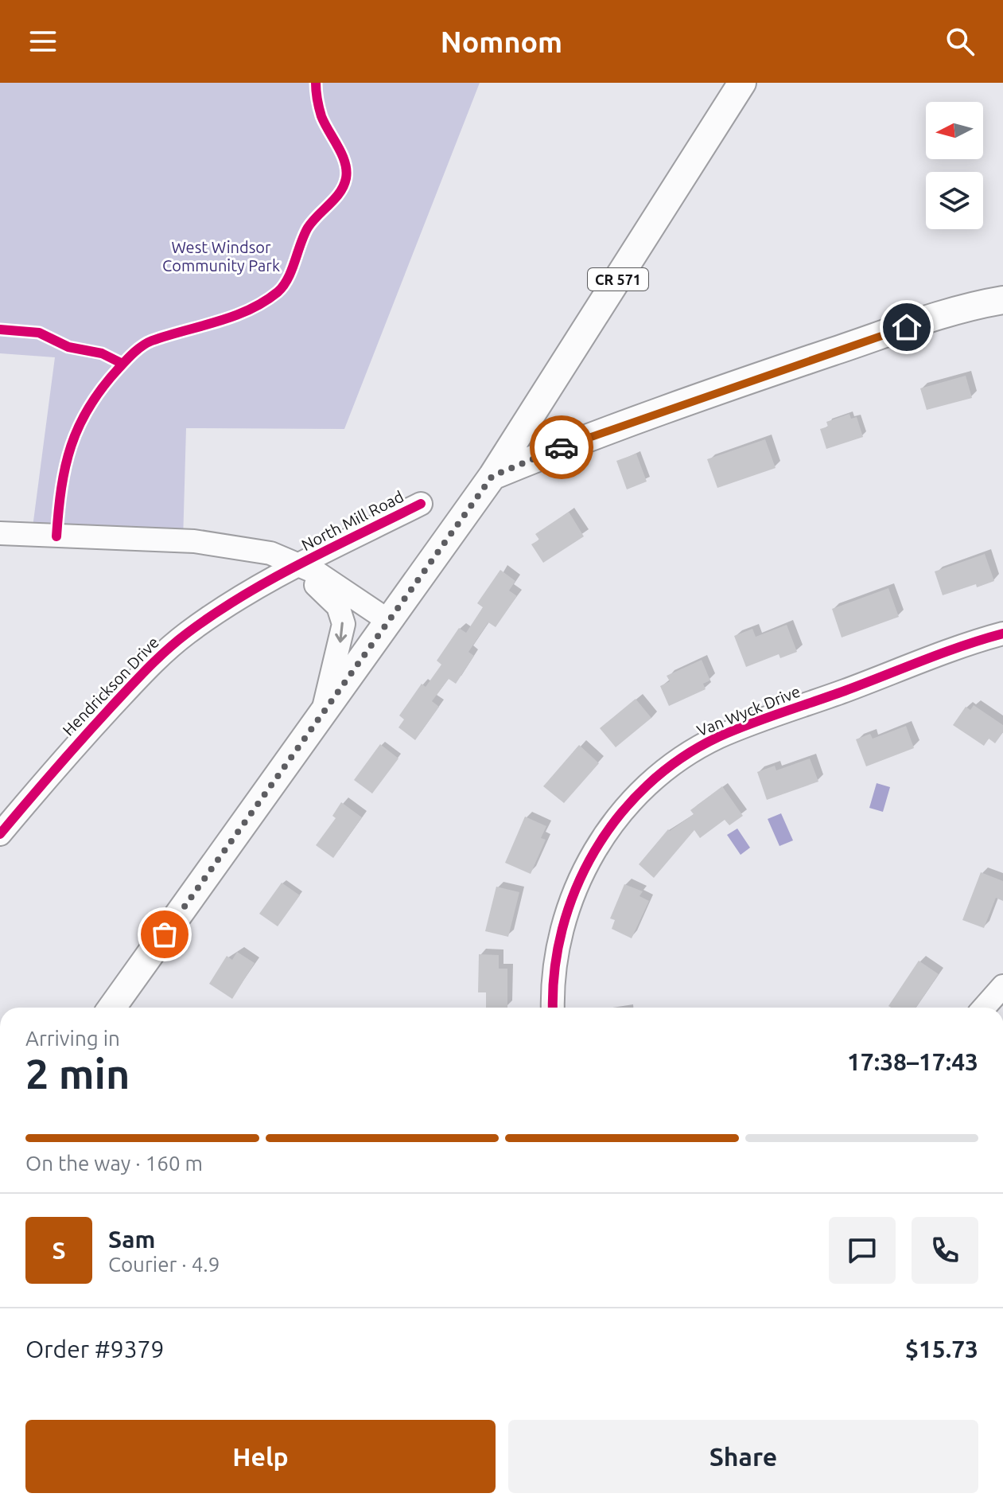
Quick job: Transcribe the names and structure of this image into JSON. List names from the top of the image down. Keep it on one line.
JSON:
{"streets":{"main road":["CR 571"],"street":["North Mill Road","Hendrickson Drive","Van Wyck Drive"]},"crossings":[["North Mill Road","Hendrickson Drive"]],"parks":["West Windsor Community Park"],"north":"left","page":{"header":"Nomnom","heading":["2 min","Arriving in","17:38–17:43"],"panel":["Sam","Courier · 4.9","Order #9379","$15.73"],"bar":"On the way · 160 m","round":"S","buttons":["Help","Share"]}}
